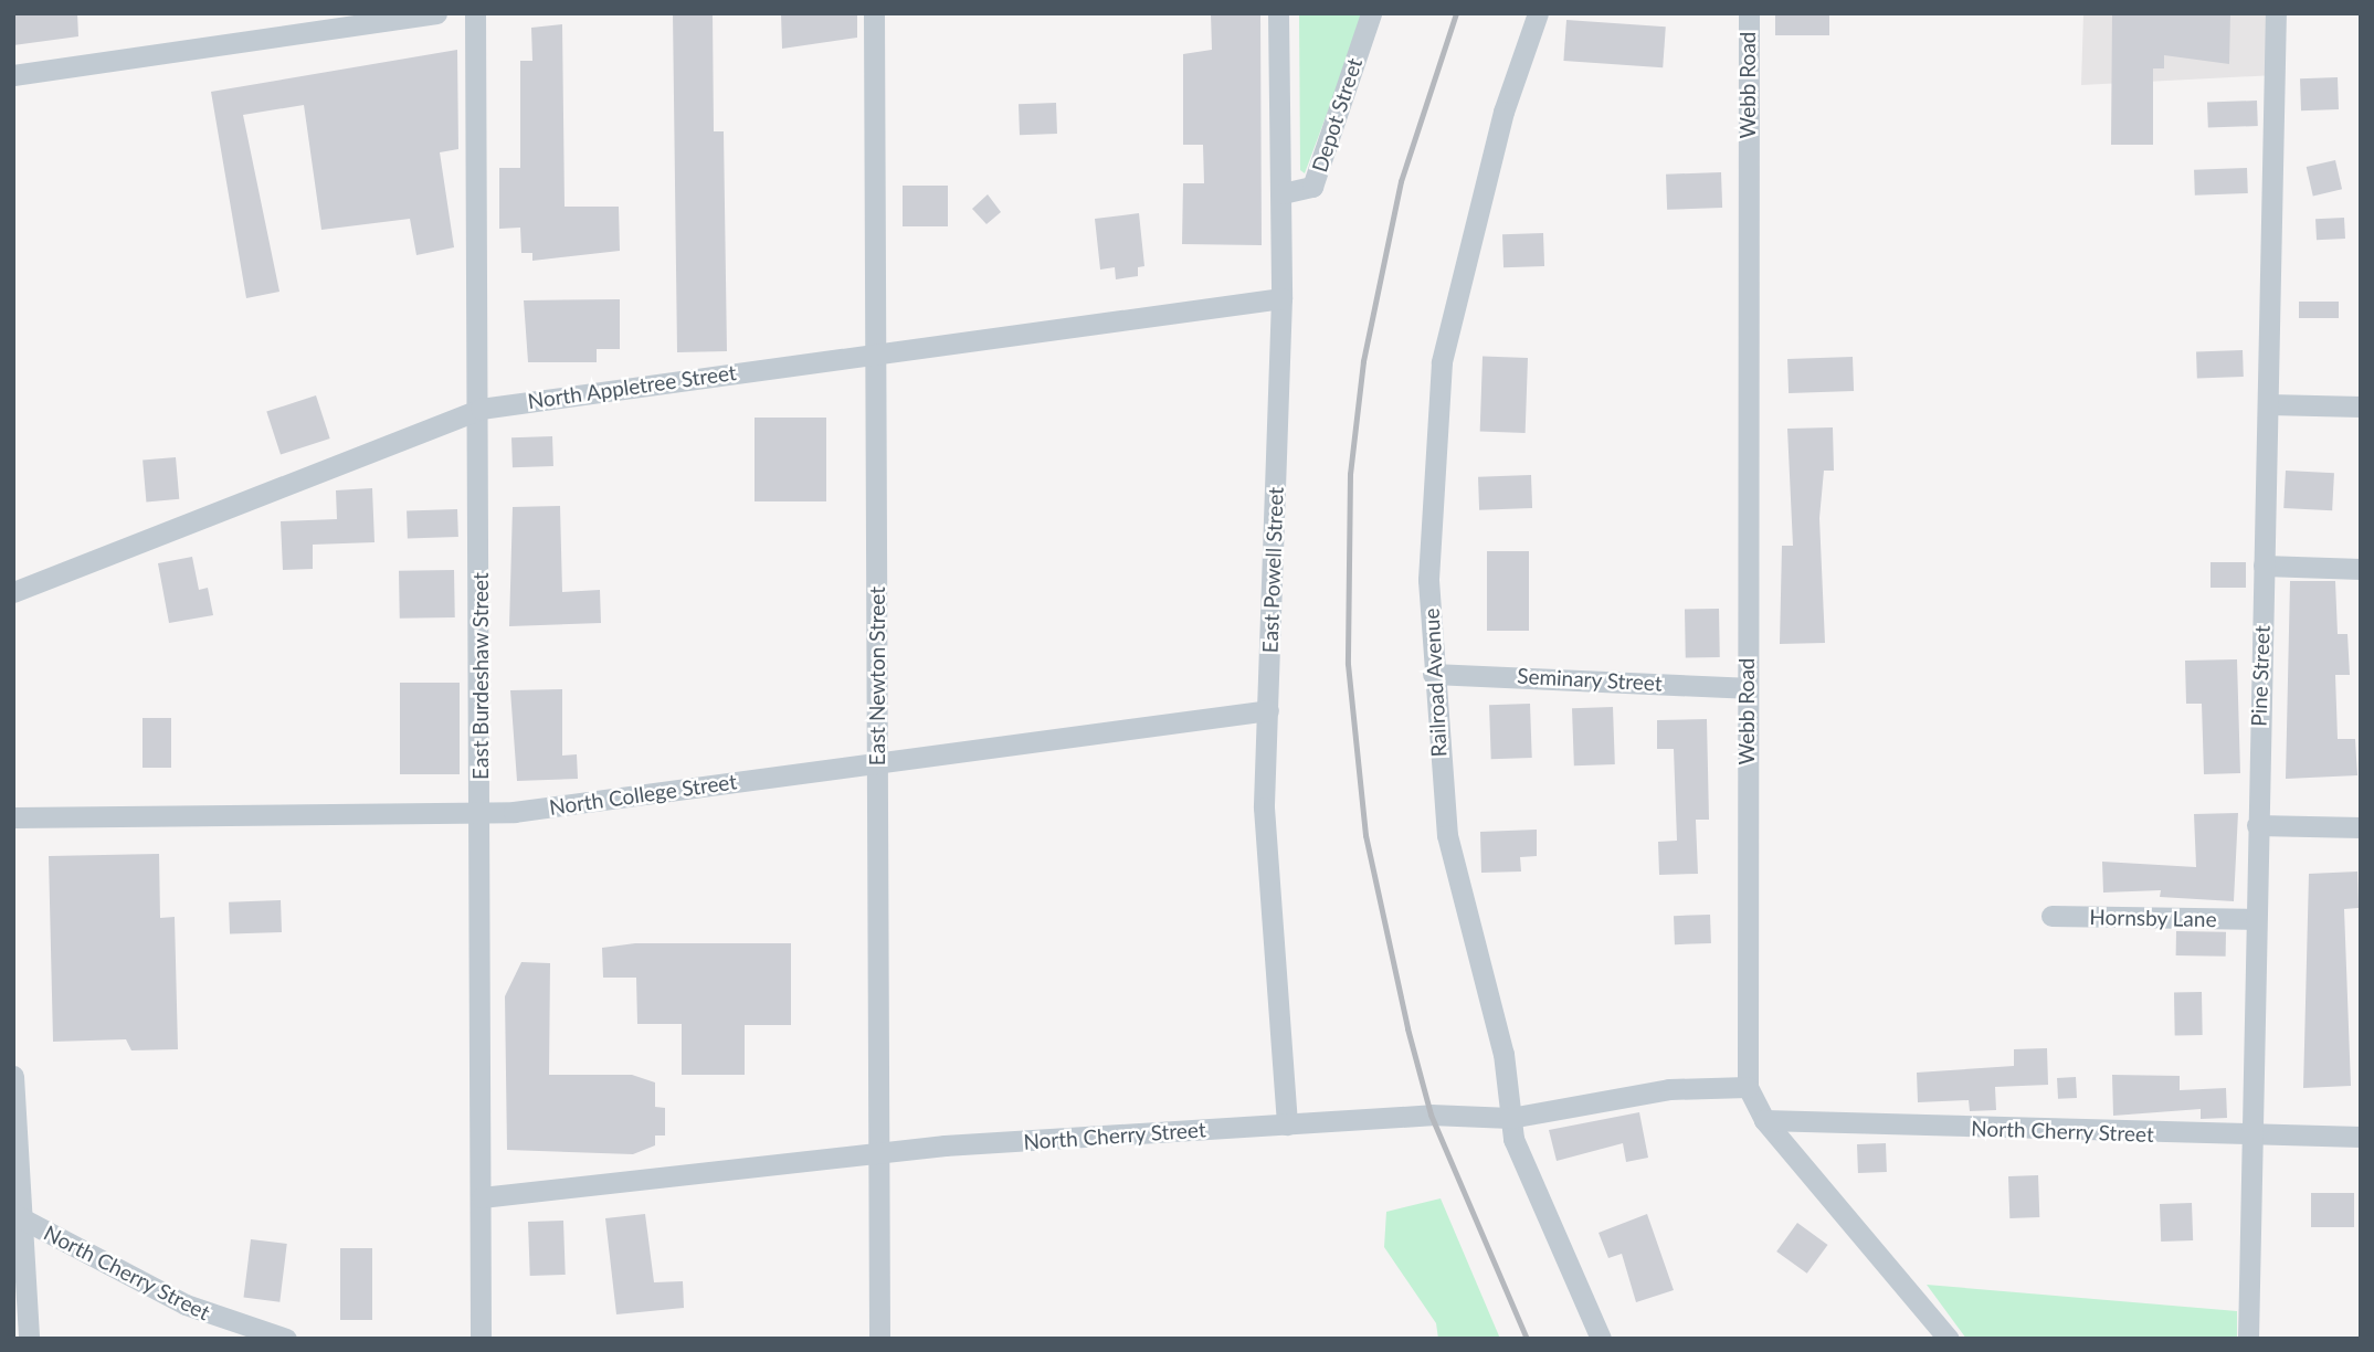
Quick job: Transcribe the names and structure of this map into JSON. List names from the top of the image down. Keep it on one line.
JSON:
{"streets":{"street":["Webb Road","Depot Street","North Appletree Street","East Powell Street","East Burdeshaw Street","East Newton Street","Pine Street","Seminary Street","Railroad Avenue","North College Street","Hornsby Lane","North Cherry Street"]},"crossings":[["Webb Road","Seminary Street"],["Webb Road","North Cherry Street"],["Depot Street","East Powell Street"],["North Appletree Street","East Powell Street"],["North Appletree Street","East Burdeshaw Street"],["North Appletree Street","East Newton Street"],["East Powell Street","North College Street"],["East Powell Street","North Cherry Street"],["East Burdeshaw Street","North College Street"],["East Burdeshaw Street","North Cherry Street"],["East Newton Street","North College Street"],["East Newton Street","North Cherry Street"],["Pine Street","Hornsby Lane"],["Pine Street","North Cherry Street"],["Seminary Street","Railroad Avenue"],["Railroad Avenue","North Cherry Street"]]}
